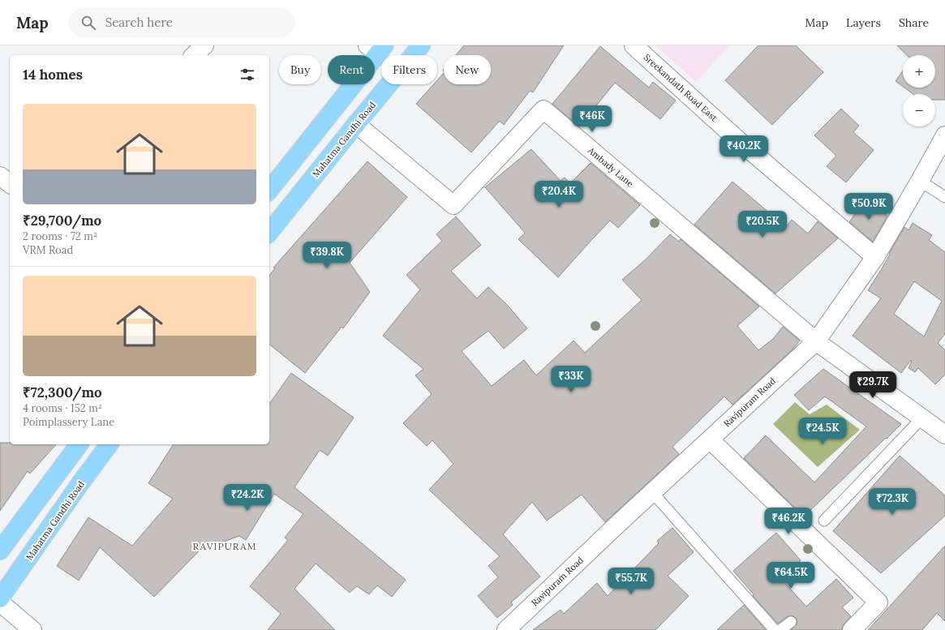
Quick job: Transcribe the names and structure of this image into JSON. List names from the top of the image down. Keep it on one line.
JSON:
{"streets":{"main road":["Mahatma Gandhi Road"],"street":["Sreekandath Road East","Ambady Lane","Ravipuram Road"]},"crossings":[["Sreekandath Road East","Ravipuram Road"],["Mahatma Gandhi Road","Ambady Lane"],["Ambady Lane","Ravipuram Road"]],"districts":["RAVIPURAM"],"page":{"header":"Map","search":"Search here","nav":["Map","Layers","Share"],"map_buttons":["+","−"],"chip":["Buy","Rent","Filters","New"],"heading":"14 homes","list":[{"name":"₹29,700/mo","note":"2 rooms · 72 m² · VRM Road"},{"name":"₹72,300/mo","note":"4 rooms · 152 m² · Poimplassery Lane"}],"price":["₹46K","₹40.2K","₹20.4K","₹50.9K","₹20.5K","₹39.8K","₹33K","₹29.7K","₹24.5K","₹24.2K","₹72.3K","₹46.2K","₹64.5K","₹55.7K"]}}
